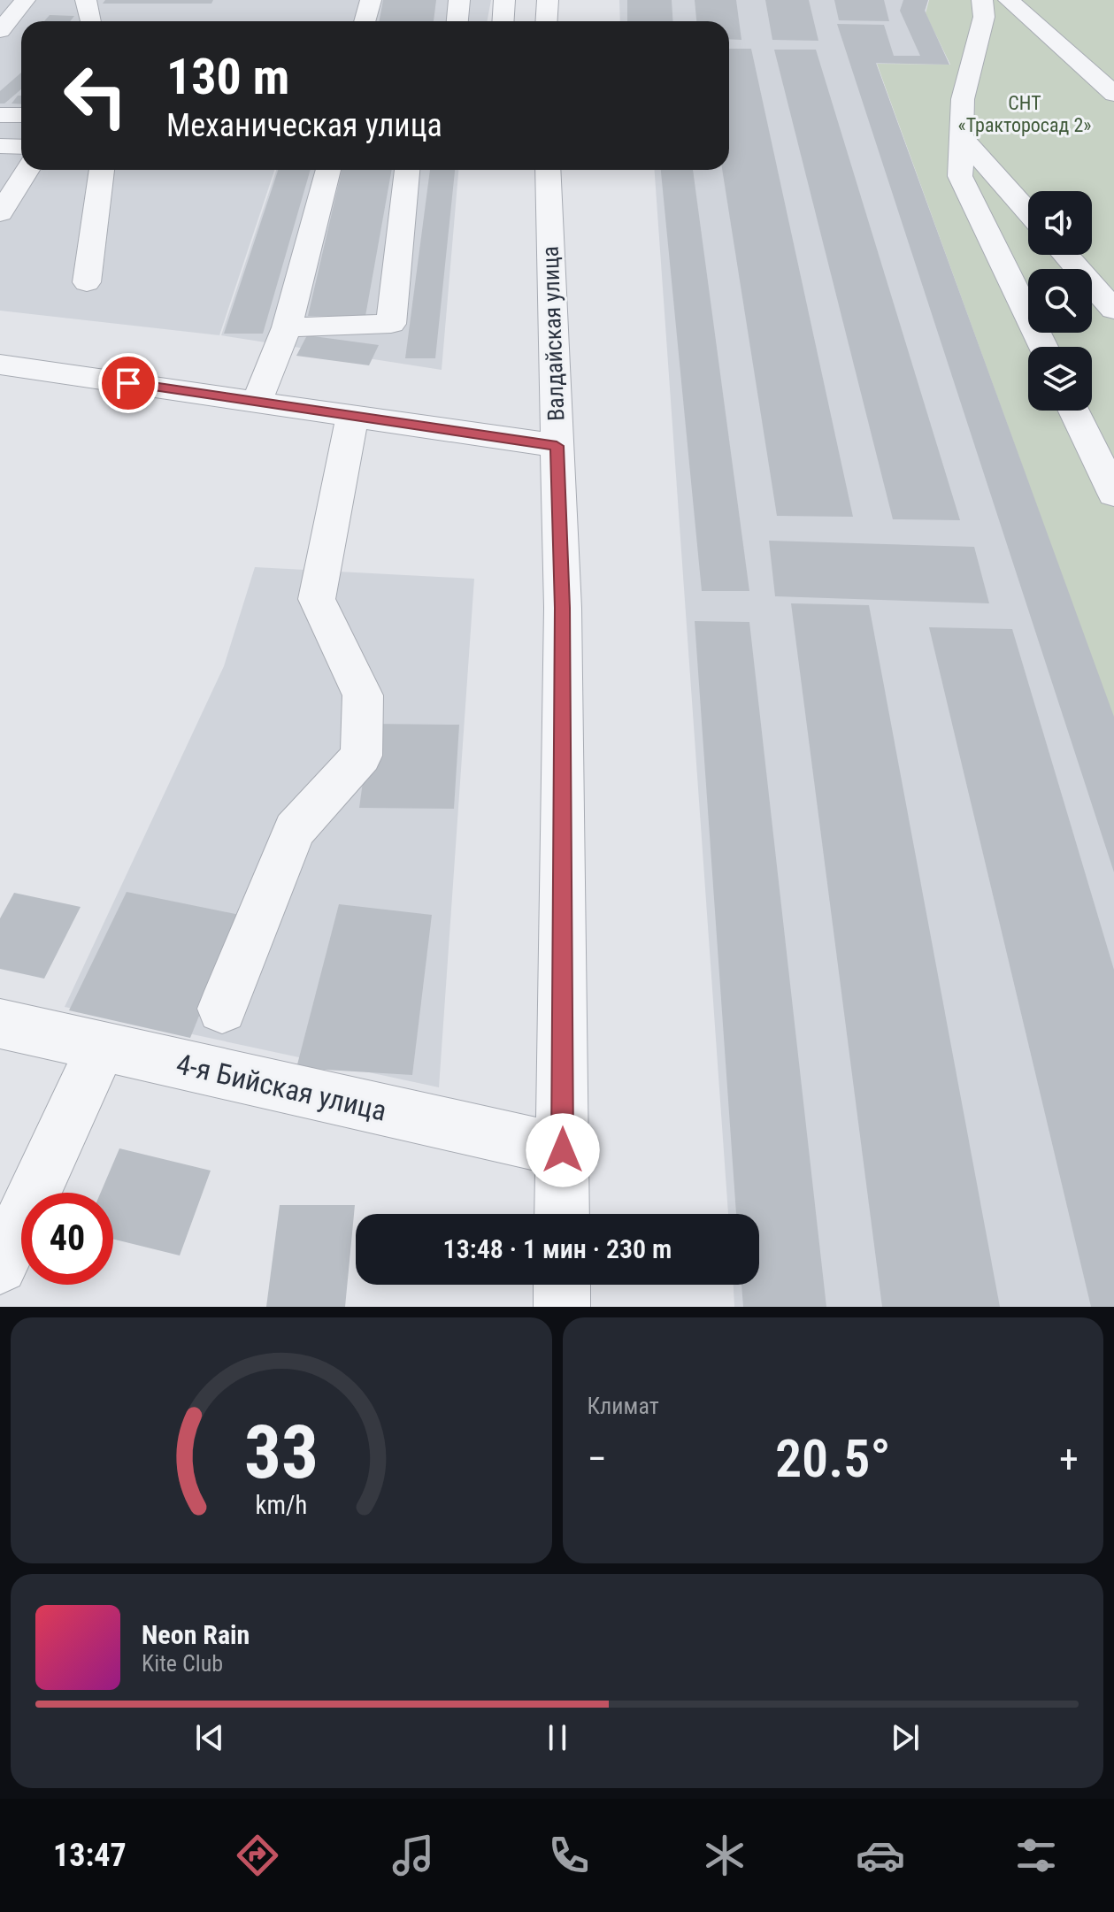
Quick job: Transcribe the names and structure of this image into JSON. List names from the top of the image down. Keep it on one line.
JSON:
{"streets":{"street":["Валдайская улица","4-я Бийская улица"]},"crossings":[["Валдайская улица","4-я Бийская улица"]],"parks":["СНТ «Тракторосад 2»"],"page":{"turn":["130 m","Механическая улица"],"limit":"40","trip":"13:48 · 1 мин · 230 m","tile":"Климат","heat":["−","20.5°","+"],"song":["Neon Rain","Kite Club"],"tabs":"13:47","gauge":["33","km/h"]}}
